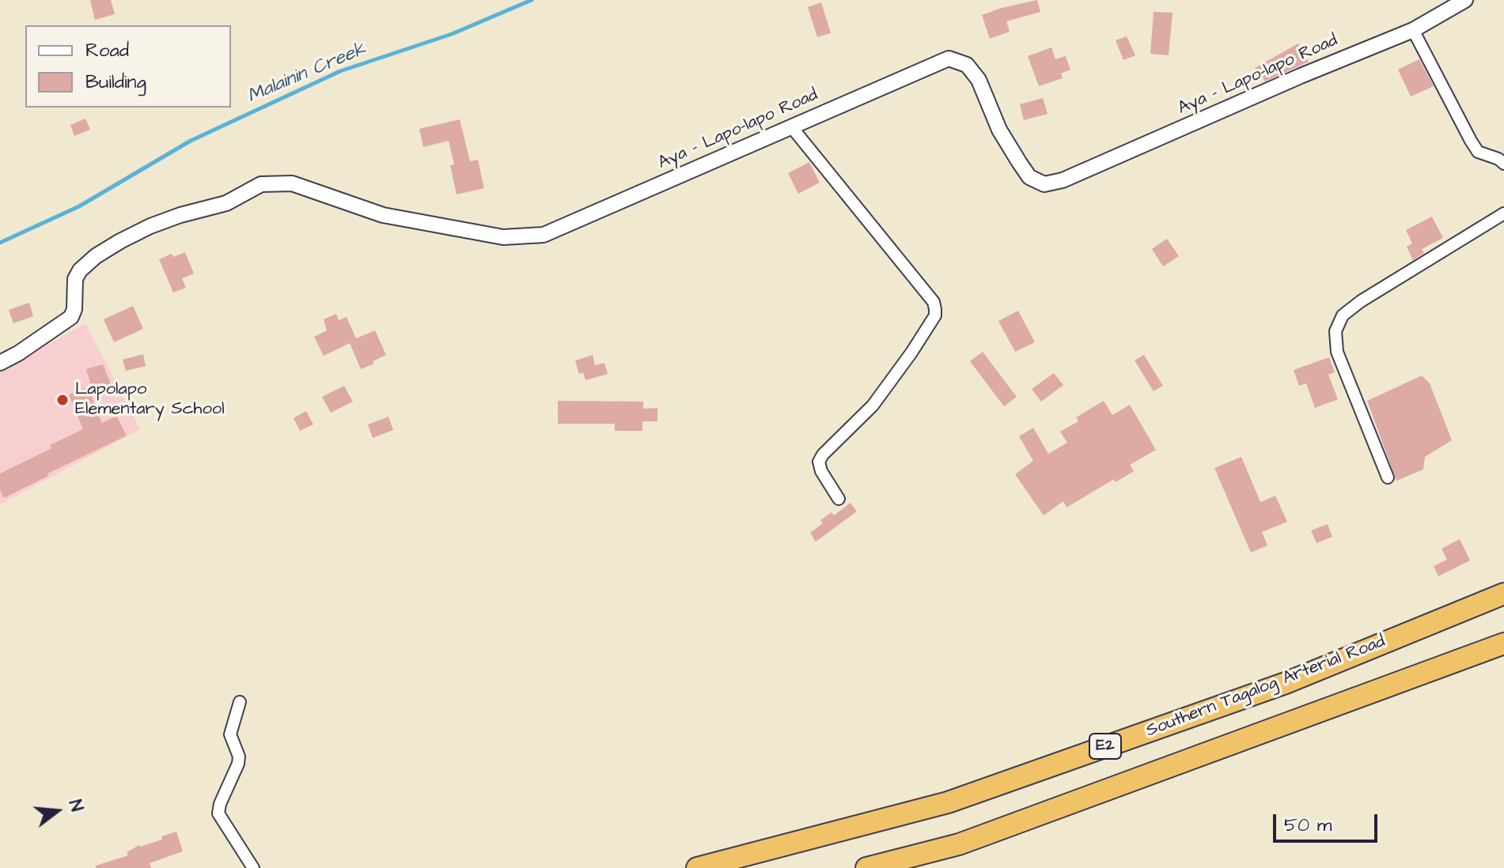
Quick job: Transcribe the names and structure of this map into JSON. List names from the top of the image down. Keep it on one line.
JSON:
{"streets":{"highway":["Southern Tagalog Arterial Road","E2"],"street":["Aya - Lapo-lapo Road"]},"water":["Malainin Creek"],"places":["Lapolapo Elementary School"],"legend":["Road","Building"],"scale_bar":"50 m","north":"right"}
